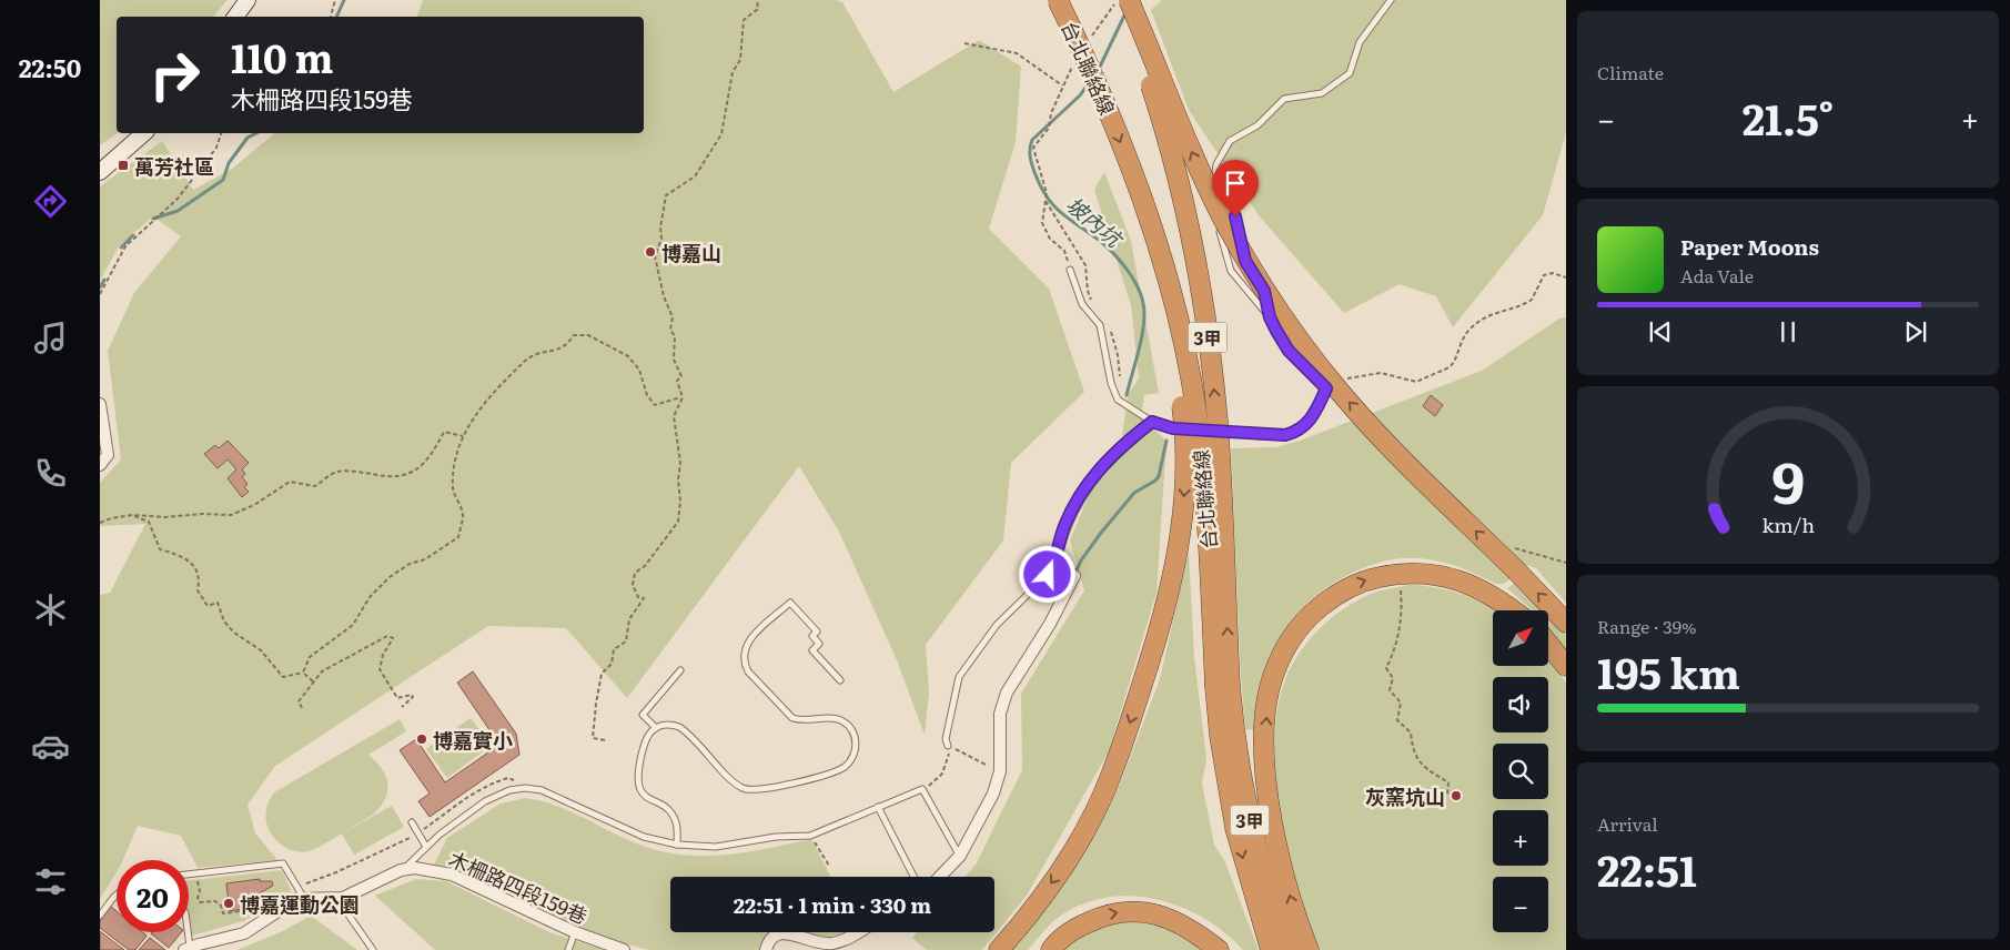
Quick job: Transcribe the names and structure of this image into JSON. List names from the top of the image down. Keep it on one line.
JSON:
{"streets":{"highway":["台北聯絡線","3甲"],"street":["木柵路四段159巷"]},"water":["坡內坑"],"places":{"transit":["萬芳社區"],"other":["博嘉山","博嘉實小","灰窯坑山","博嘉運動公園"]},"north":"top right","page":{"tabs":"22:50","tile":["Climate",["Range · 39%","195 km"],["Arrival","22:51"]],"turn":["110 m","木柵路四段159巷"],"heat":["−","21.5°","+"],"song":["Paper Moons","Ada Vale"],"map_buttons":["+","−"],"limit":"20","trip":"22:51 · 1 min · 330 m","gauge":["9","km/h"]}}
